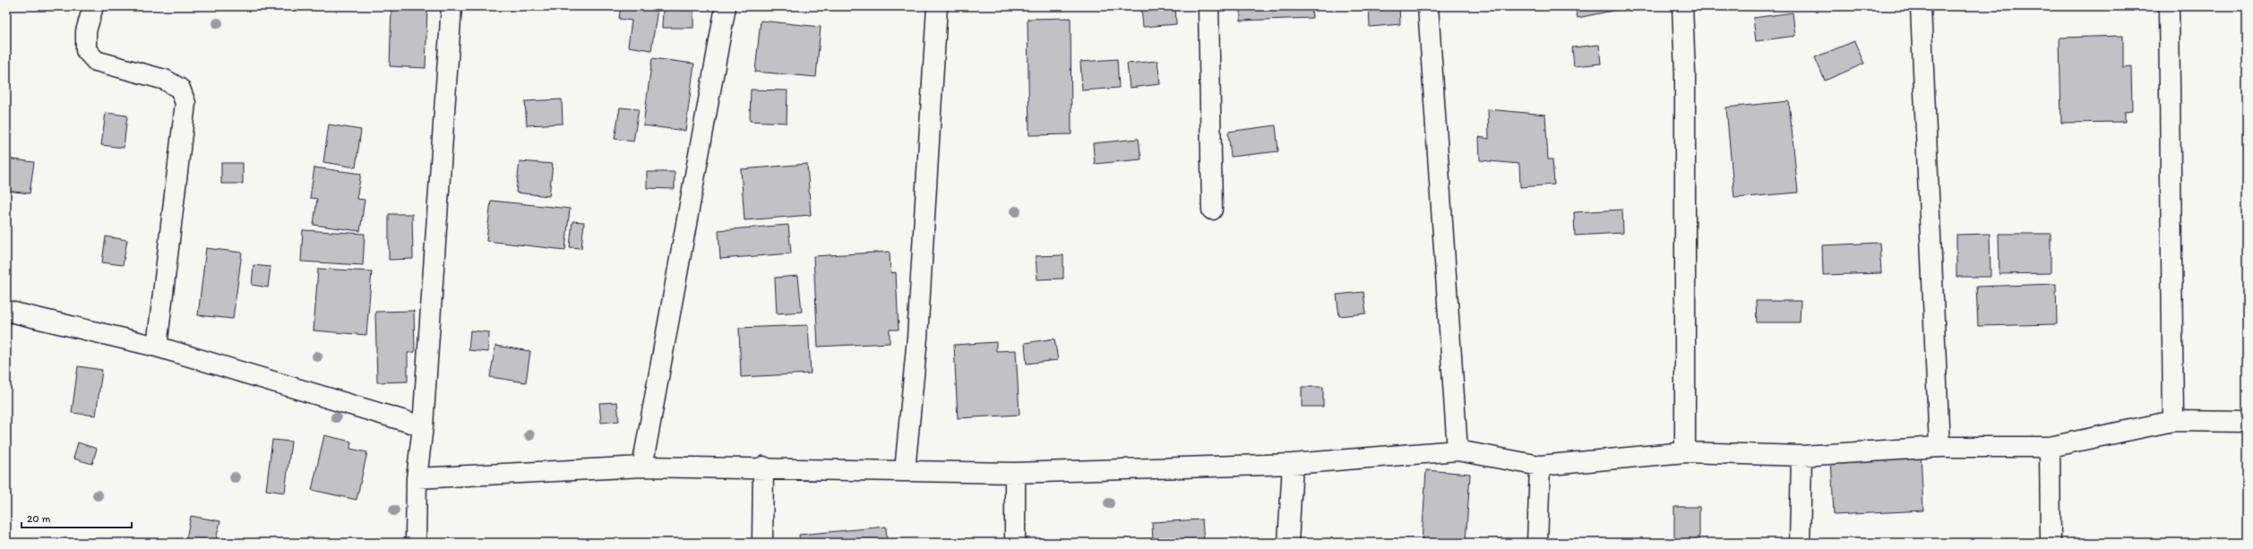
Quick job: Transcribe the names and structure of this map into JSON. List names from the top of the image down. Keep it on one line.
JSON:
{"scale_bar":"20 m"}
